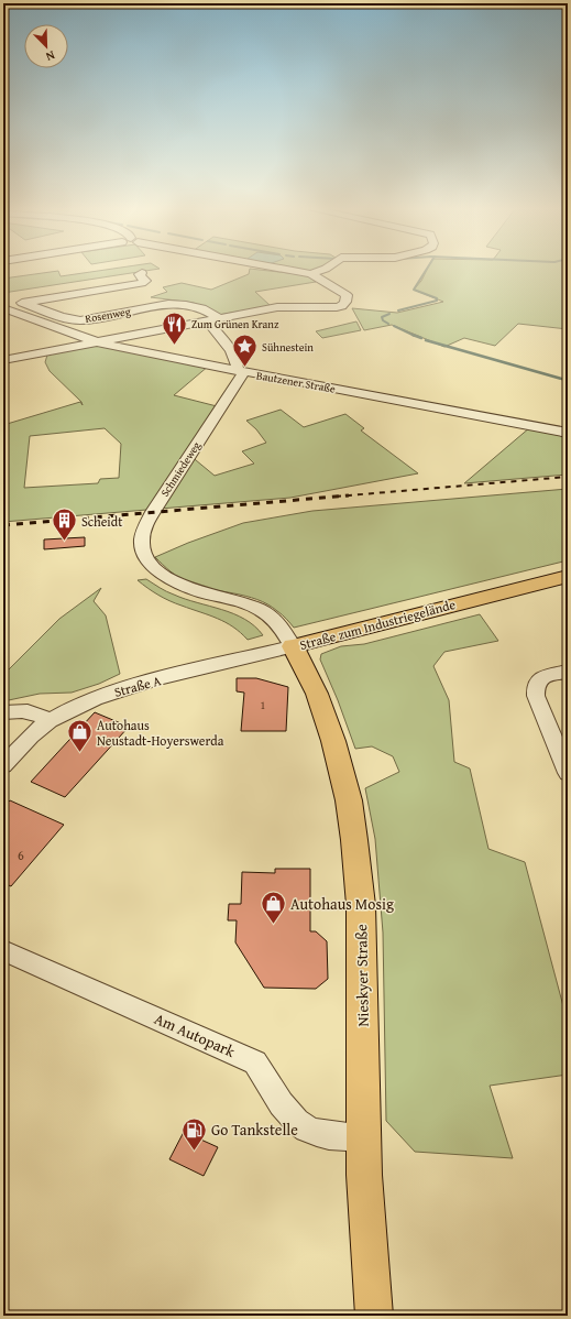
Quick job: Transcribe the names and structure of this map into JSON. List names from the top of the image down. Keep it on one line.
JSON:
{"streets":{"main road":["Straße zum Industriegelände","Nieskyer Straße"],"street":["Rosenweg","Bautzener Straße","Schmiedeweg","Straße A","Am Autopark"]},"crossings":[["Rosenweg","Bautzener Straße"],["Bautzener Straße","Schmiedeweg"],["Schmiedeweg","Straße zum Industriegelände"],["Straße zum Industriegelände","Straße A"],["Straße zum Industriegelände","Nieskyer Straße"],["Straße A","Nieskyer Straße"],["Nieskyer Straße","Am Autopark"]],"places":{"restaurant":["Zum Grünen Kranz"],"place":["Sühnestein"],"building":["Scheidt"],"shop":["Autohaus Neustadt-Hoyerswerda","Autohaus Mosig"],"fuel station":["Go Tankstelle"]},"house_numbers":["1","6"],"north":"bottom right"}
